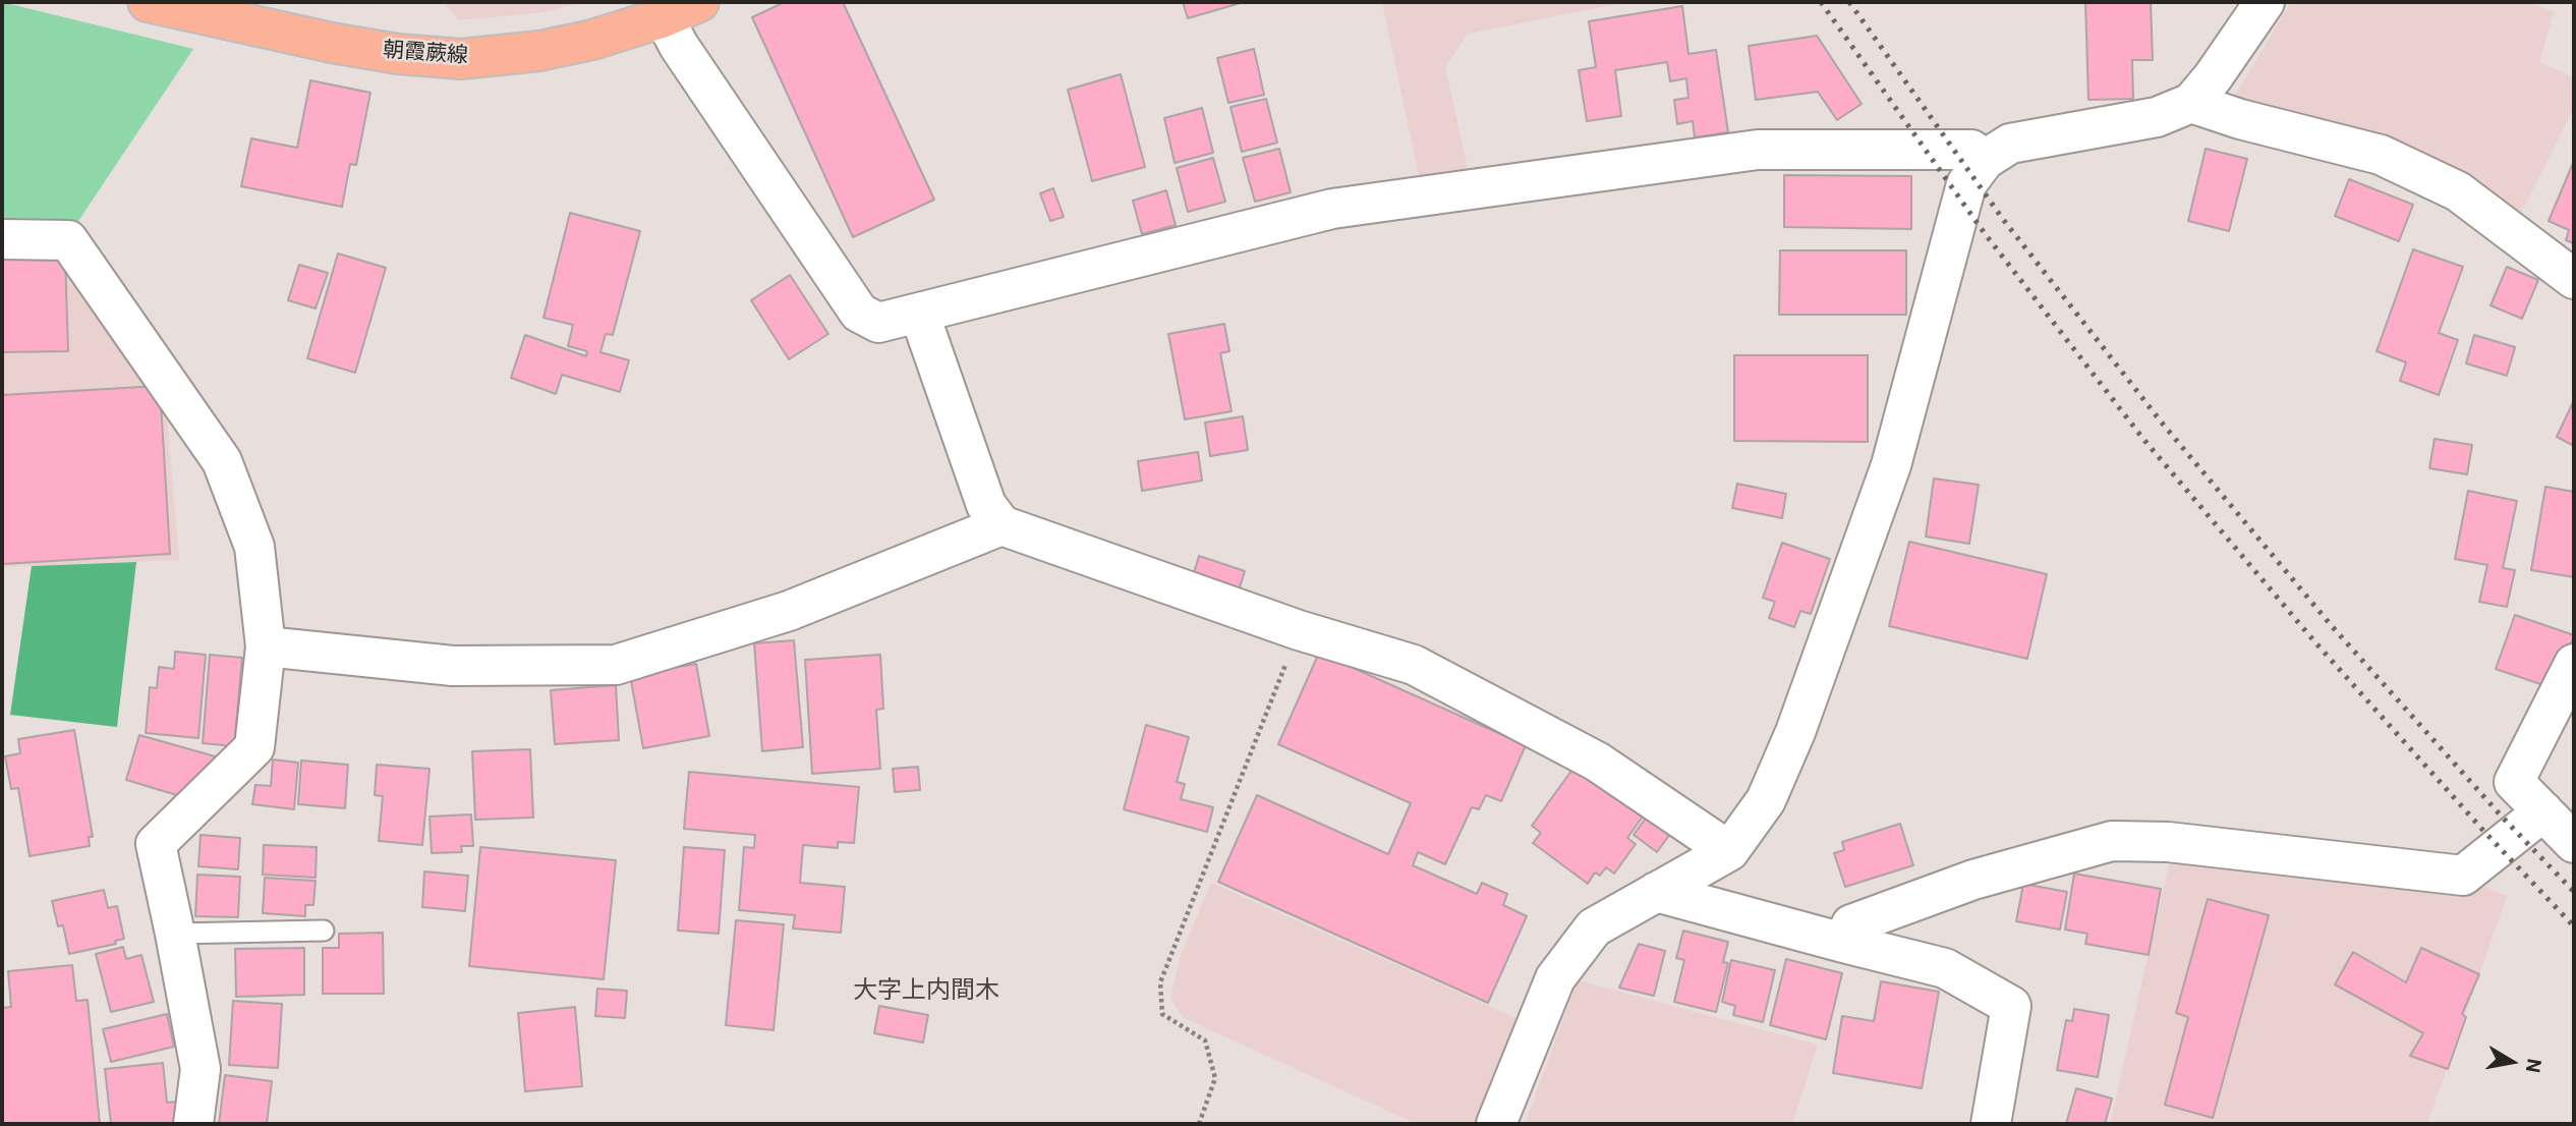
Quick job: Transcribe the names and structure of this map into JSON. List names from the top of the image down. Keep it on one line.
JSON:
{"streets":{"main road":["朝霞蕨線"]},"districts":["大字上内間木"],"north":"right"}
